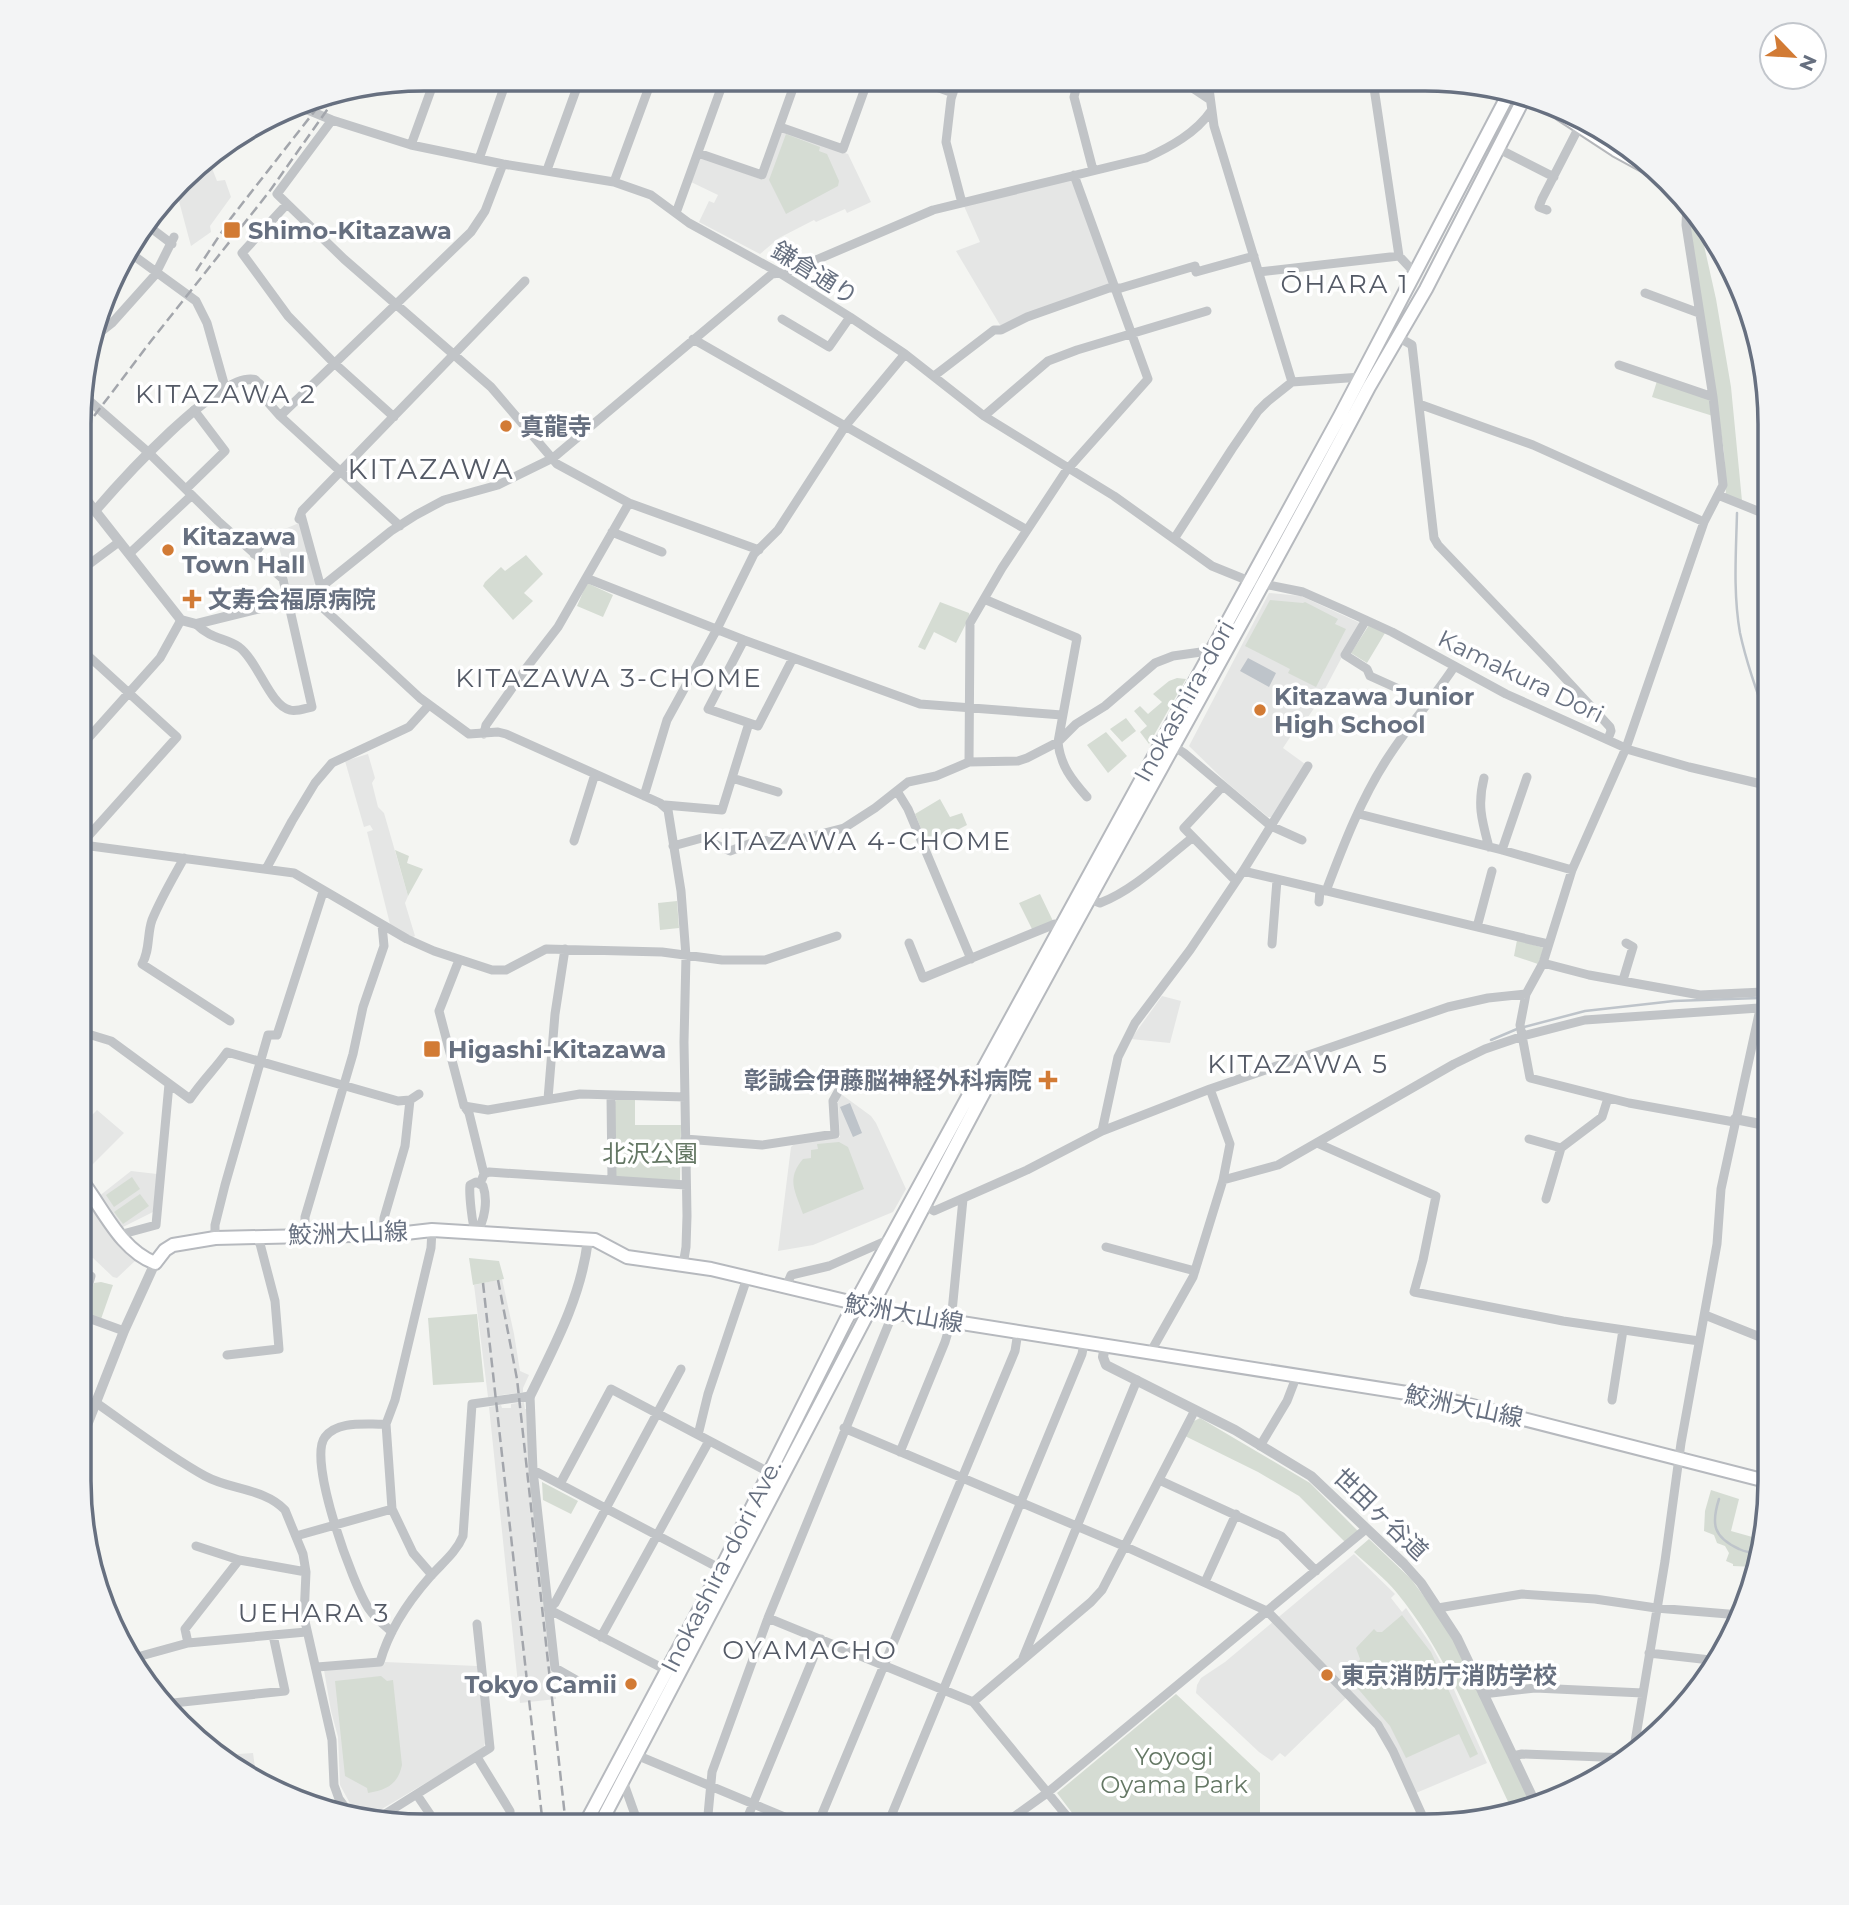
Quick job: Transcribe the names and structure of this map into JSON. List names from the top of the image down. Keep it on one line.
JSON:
{"streets":{"main road":["Inokashira-dori","鮫洲大山線","Inokashira-dori Ave."],"street":["鎌倉通り","Kamakura Dori","世田ヶ谷道"]},"crossings":[["鎌倉通り","Kamakura Dori"],["鎌倉通り","Inokashira-dori"],["Kamakura Dori","Inokashira-dori"],["Inokashira-dori","鮫洲大山線"],["Inokashira-dori","Inokashira-dori Ave."],["鮫洲大山線","世田ヶ谷道"],["鮫洲大山線","Inokashira-dori Ave."]],"districts":["ŌHARA 1","KITAZAWA 2","KITAZAWA","KITAZAWA 3-CHOME","KITAZAWA 4-CHOME","KITAZAWA 5","UEHARA 3","OYAMACHO"],"parks":["北沢公園","Yoyogi Oyama Park"],"places":{"transit":["Shimo-Kitazawa","Higashi-Kitazawa"],"other":["真龍寺","Kitazawa Town Hall","Kitazawa Junior High School","東京消防庁消防学校","Tokyo Camii"],"health":["文寿会福原病院","彰誠会伊藤脳神経外科病院"]},"north":"bottom right"}
